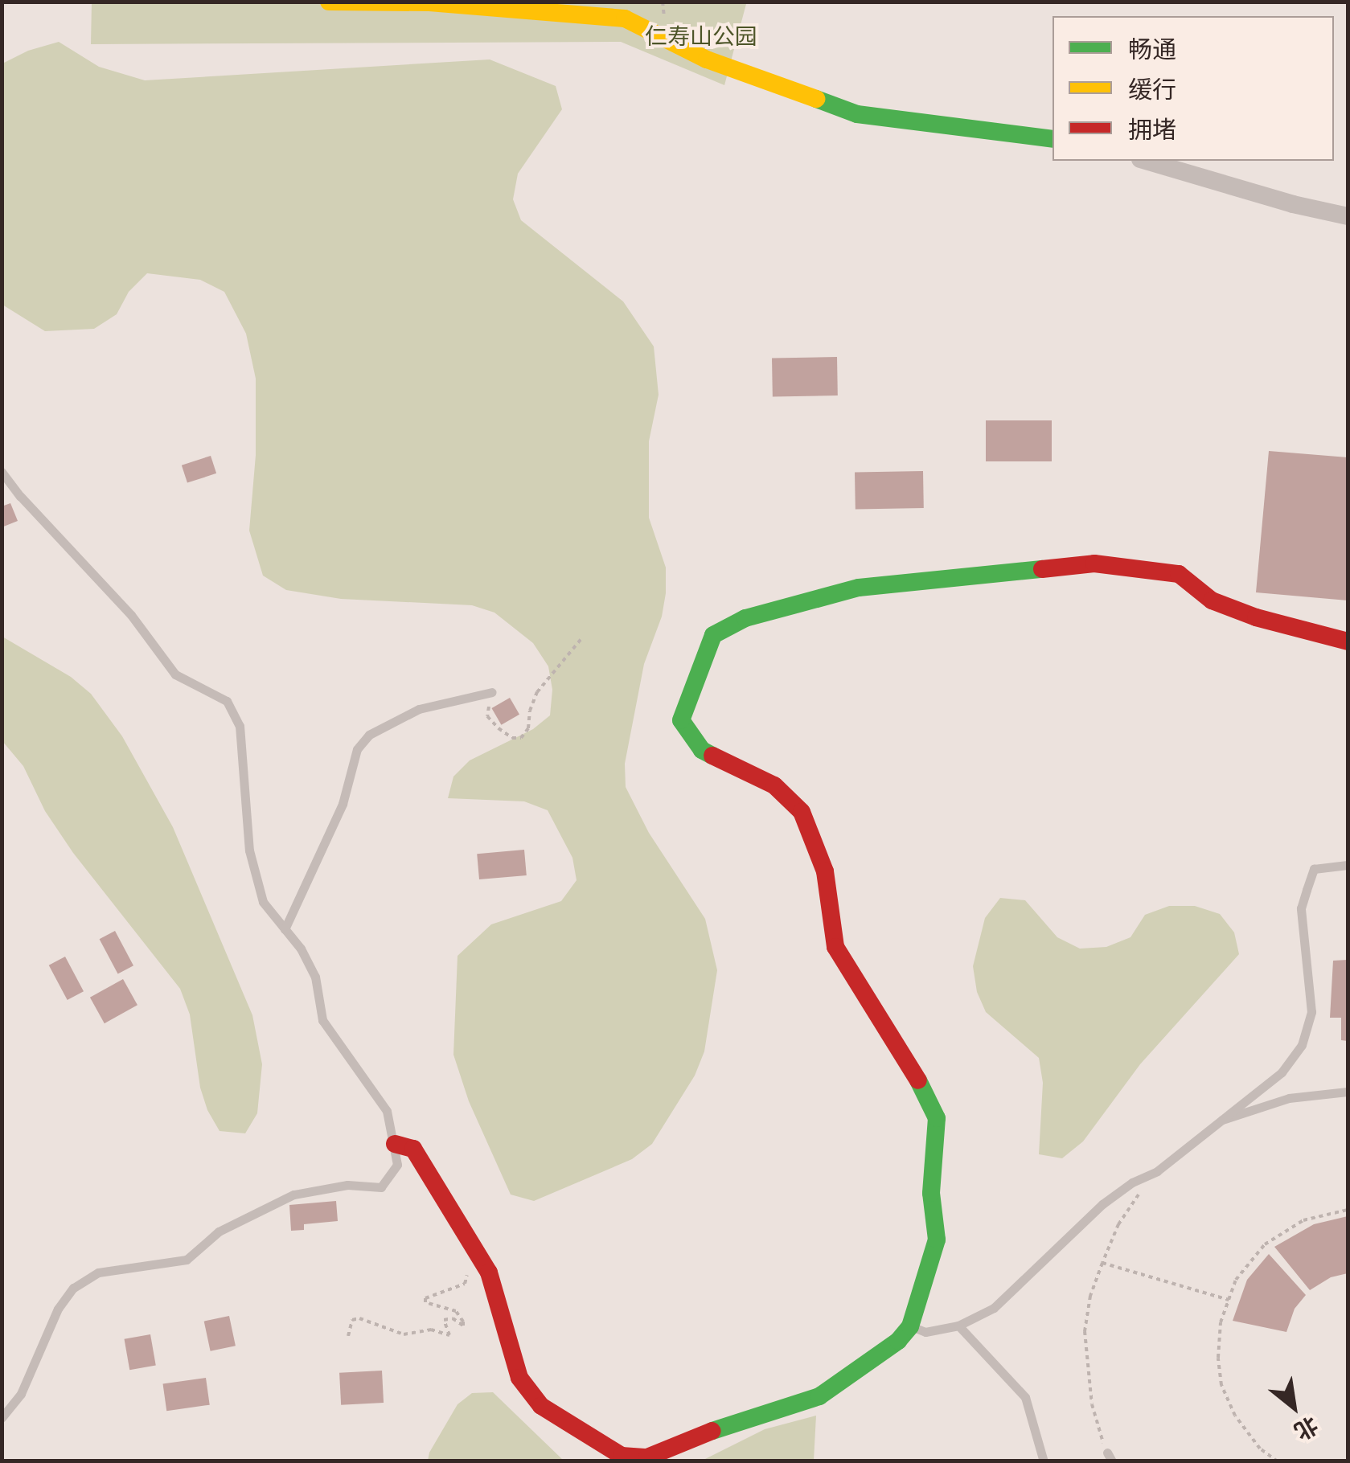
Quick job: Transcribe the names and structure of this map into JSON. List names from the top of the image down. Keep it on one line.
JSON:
{"parks":["仁寿山公园"],"legend":["畅通","缓行","拥堵"],"north":"bottom right"}
